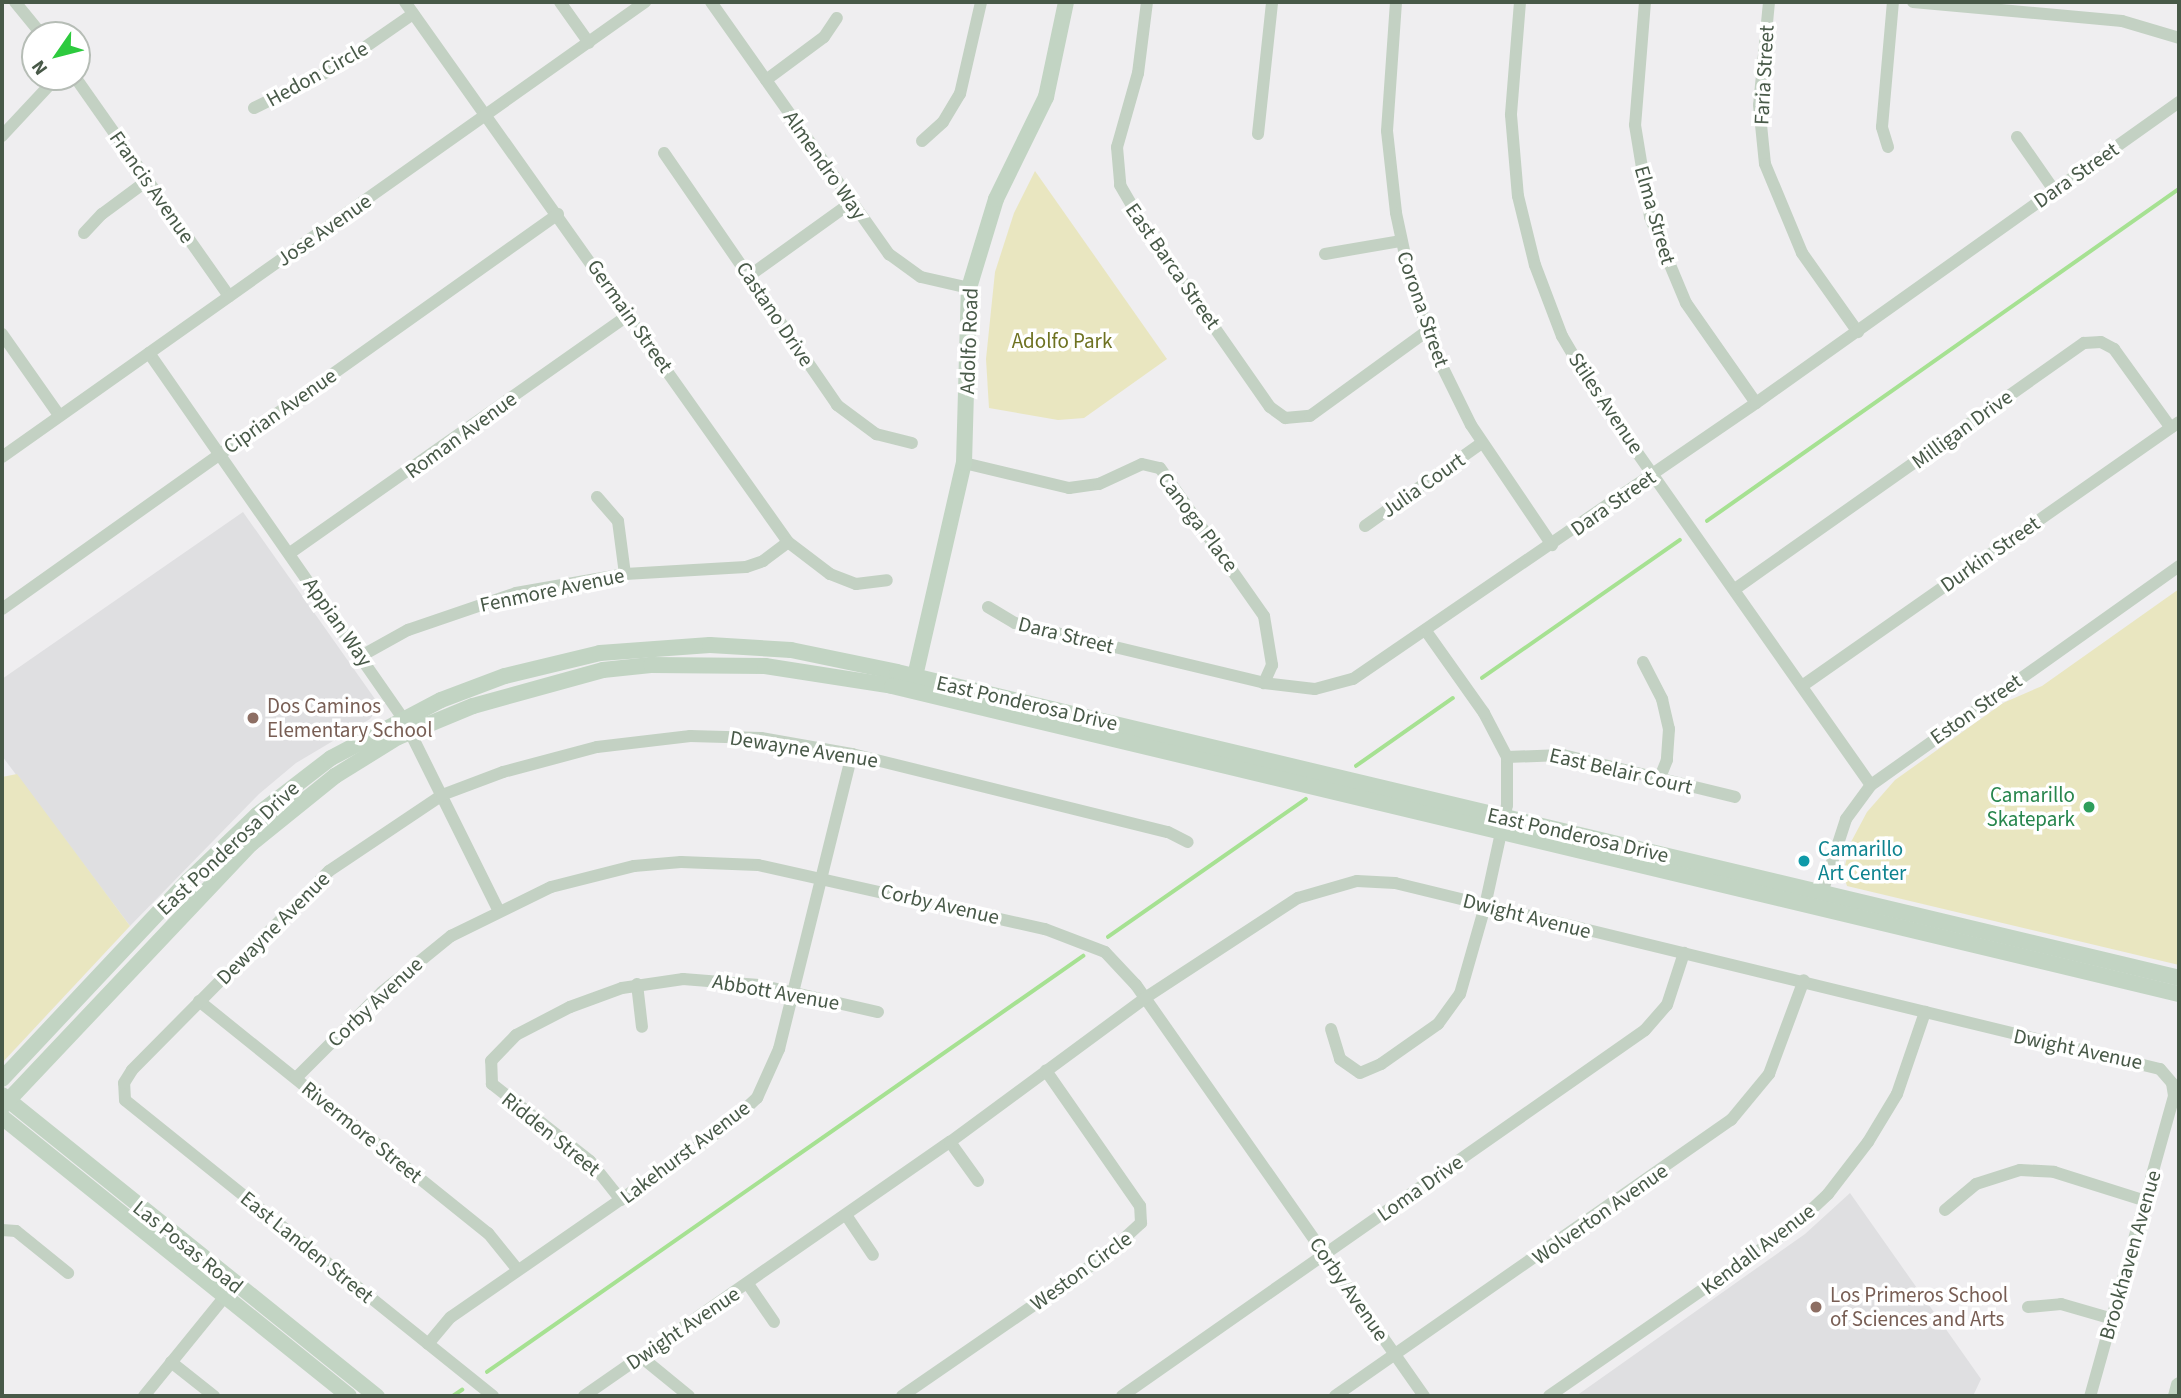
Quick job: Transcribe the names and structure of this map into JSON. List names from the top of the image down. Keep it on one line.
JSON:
{"streets":{"main road":["Adolfo Road","East Ponderosa Drive","Las Posas Road"],"street":["Hedon Circle","Faria Street","Almendro Way","Dara Street","Francis Avenue","Elma Street","Jose Avenue","East Barca Street","Corona Street","Castano Drive","Germain Street","Stiles Avenue","Ciprian Avenue","Milligan Drive","Roman Avenue","Julia Court","Canoga Place","Durkin Street","Fenmore Avenue","Appian Way","Eston Street","Dewayne Avenue","East Belair Court","Corby Avenue","Dwight Avenue","Abbott Avenue","Rivermore Street","Ridden Street","Lakehurst Avenue","Loma Drive","Wolverton Avenue","East Landen Street","Kendall Avenue","Brookhaven Avenue","Weston Circle"]},"crossings":[["Hedon Circle","Germain Street"],["Faria Street","Dara Street"],["Almendro Way","Adolfo Road"],["Dara Street","Elma Street"],["Dara Street","Corona Street"],["Dara Street","Stiles Avenue"],["Dara Street","Canoga Place"],["Francis Avenue","Jose Avenue"],["Jose Avenue","Germain Street"],["Jose Avenue","Appian Way"],["East Barca Street","Corona Street"],["Corona Street","Julia Court"],["Germain Street","Ciprian Avenue"],["Germain Street","Roman Avenue"],["Germain Street","Fenmore Avenue"],["Adolfo Road","Canoga Place"],["Adolfo Road","East Ponderosa Drive"],["Stiles Avenue","Milligan Drive"],["Stiles Avenue","Durkin Street"],["Stiles Avenue","Eston Street"],["Ciprian Avenue","Appian Way"],["Milligan Drive","Durkin Street"],["Roman Avenue","Appian Way"],["Fenmore Avenue","Appian Way"],["Appian Way","East Ponderosa Drive"],["Appian Way","Dewayne Avenue"],["Appian Way","Corby Avenue"],["East Ponderosa Drive","Eston Street"],["East Ponderosa Drive","Las Posas Road"],["Dewayne Avenue","Rivermore Street"],["Dewayne Avenue","Lakehurst Avenue"],["Dewayne Avenue","East Landen Street"],["Corby Avenue","Dwight Avenue"],["Corby Avenue","Rivermore Street"],["Corby Avenue","Lakehurst Avenue"],["Corby Avenue","Loma Drive"],["Corby Avenue","Wolverton Avenue"],["Dwight Avenue","Loma Drive"],["Dwight Avenue","Wolverton Avenue"],["Dwight Avenue","Kendall Avenue"],["Dwight Avenue","Brookhaven Avenue"],["Dwight Avenue","Weston Circle"],["Abbott Avenue","Ridden Street"],["Abbott Avenue","Lakehurst Avenue"],["Rivermore Street","Lakehurst Avenue"],["Ridden Street","Lakehurst Avenue"],["Lakehurst Avenue","East Landen Street"]],"parks":["Adolfo Park"],"places":["Dos Caminos Elementary School","Camarillo Skatepark","Camarillo Art Center","Los Primeros School of Sciences and Arts"],"north":"bottom left"}
